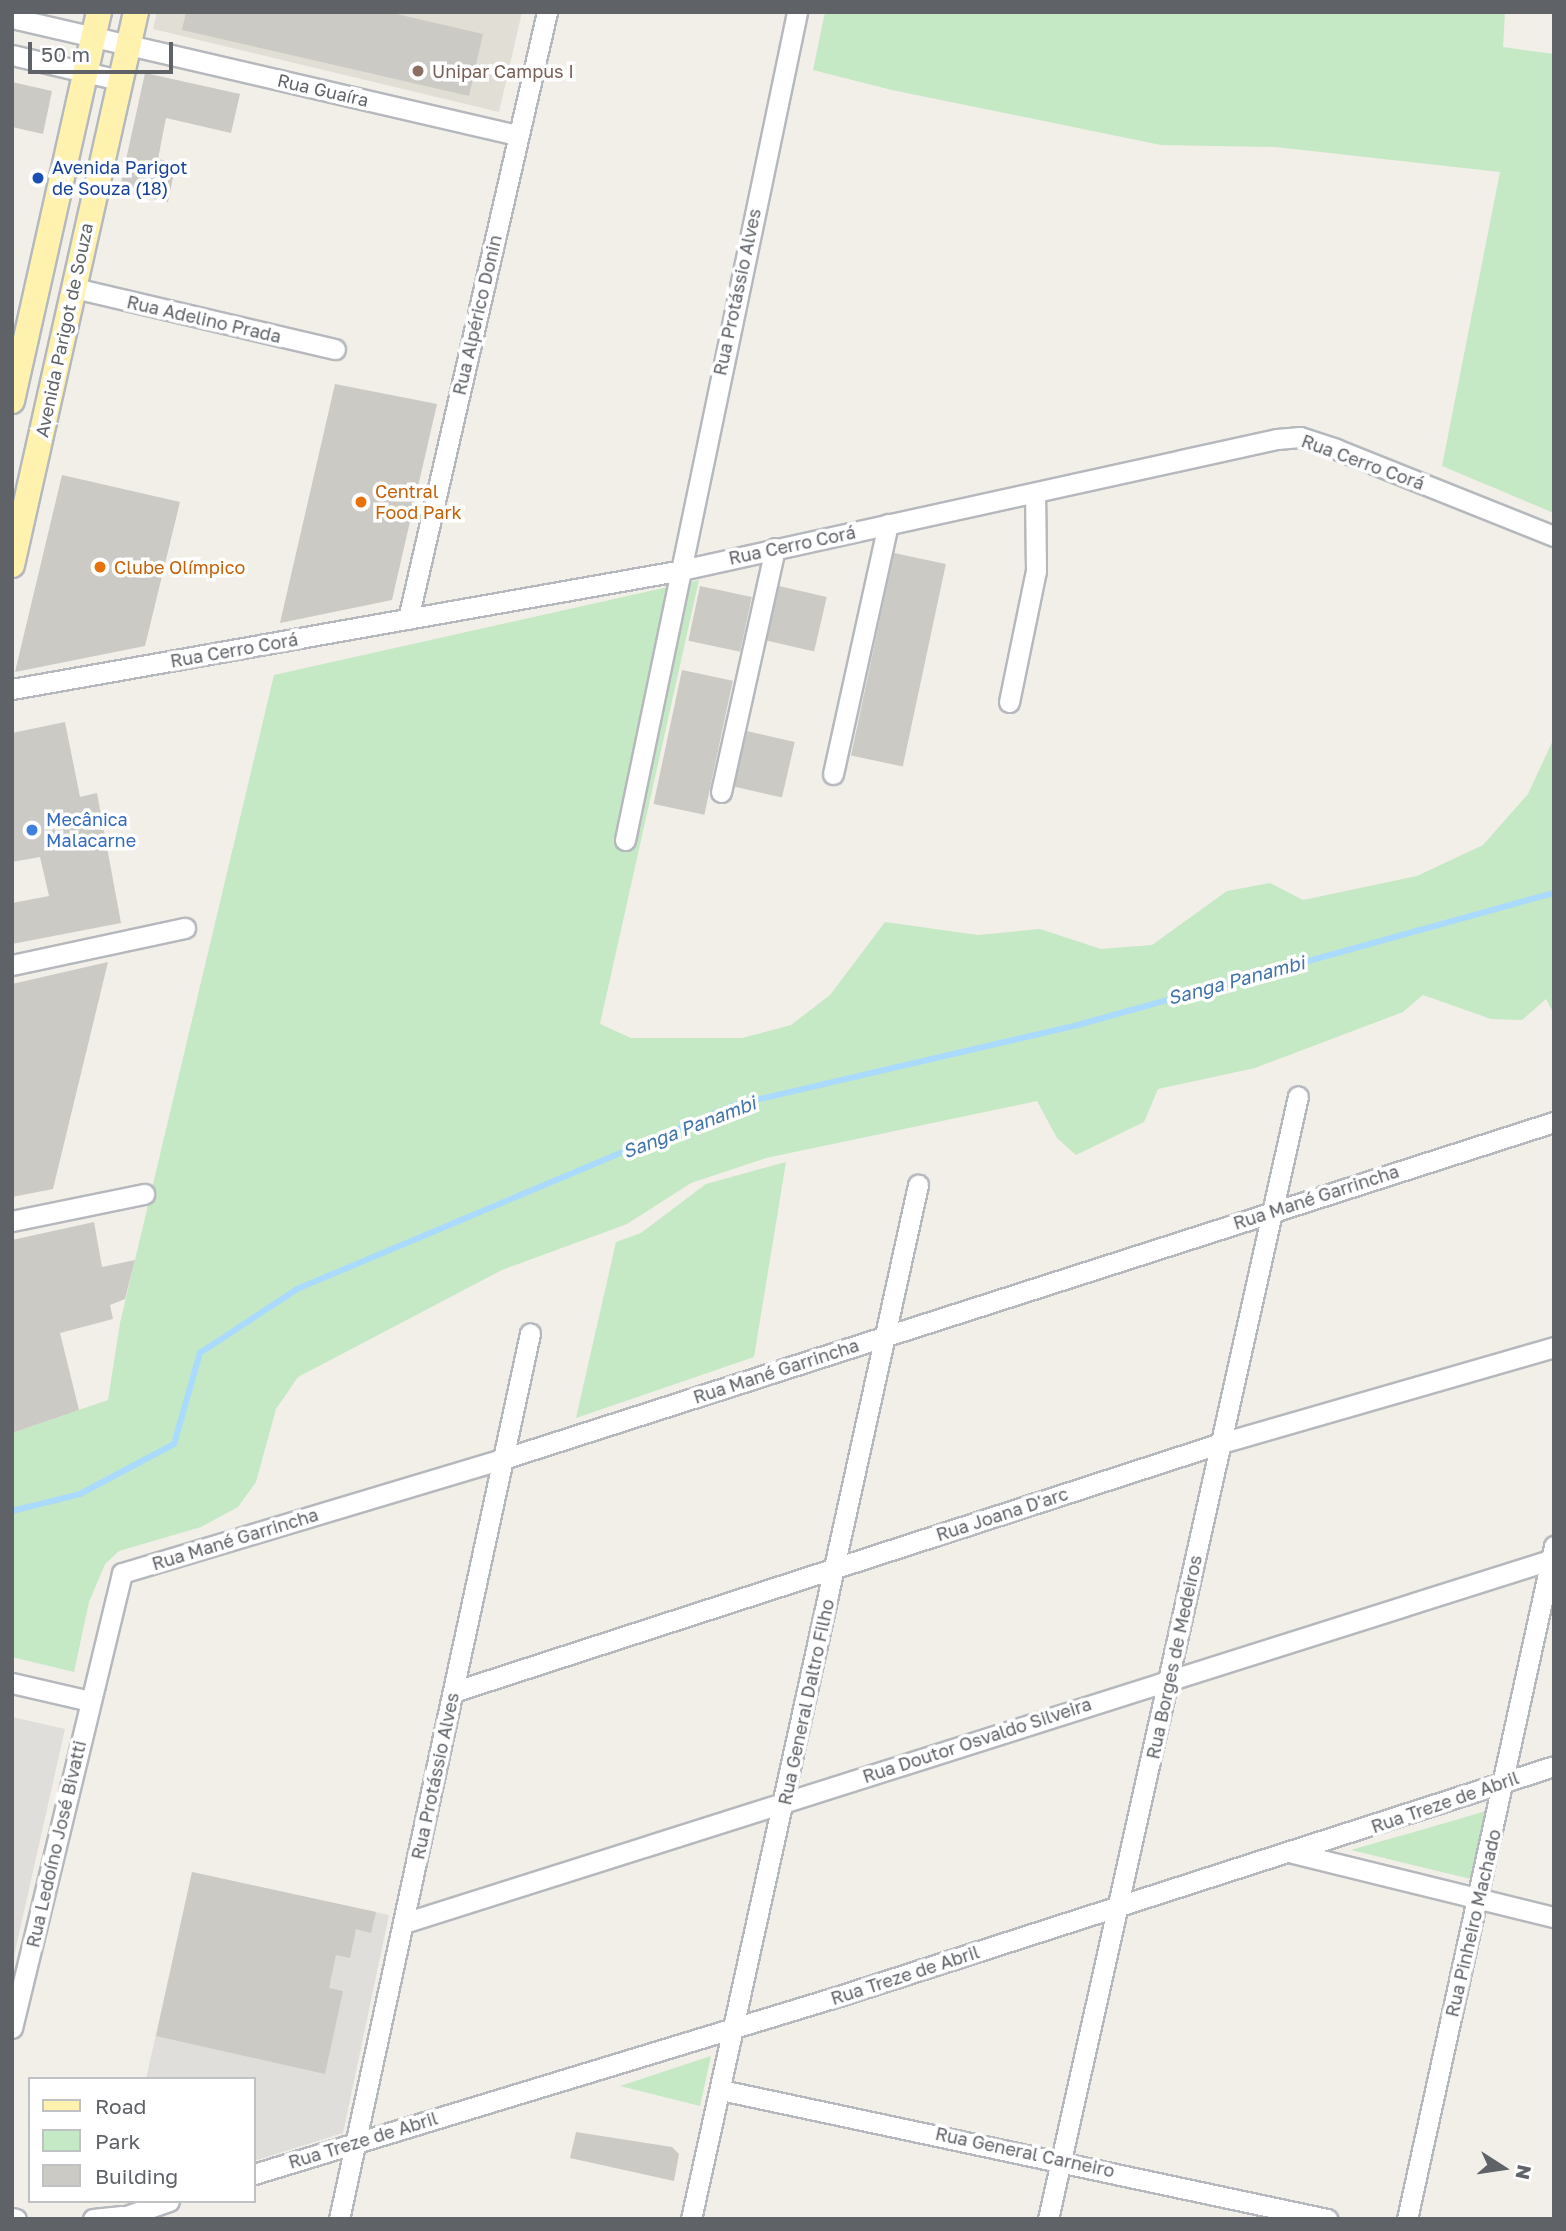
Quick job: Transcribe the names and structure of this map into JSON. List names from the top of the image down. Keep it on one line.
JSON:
{"streets":{"main road":["Avenida Parigot de Souza"],"street":["Rua Guaíra","Rua Protássio Alves","Rua Alpérico Donin","Rua Adelino Prada","Rua Cerro Corá","Rua Mané Garrincha","Rua Joana D'arc","Rua Borges de Medeiros","Rua General Daltro Filho","Rua Doutor Osvaldo Silveira","Rua Treze de Abril","Rua Ledoíno José Bivatti","Rua Pinheiro Machado","Rua General Carneiro"]},"crossings":[["Rua Guaíra","Rua Alpérico Donin"],["Rua Guaíra","Avenida Parigot de Souza"],["Rua Protássio Alves","Rua Cerro Corá"],["Rua Protássio Alves","Rua Mané Garrincha"],["Rua Protássio Alves","Rua Joana D'arc"],["Rua Protássio Alves","Rua Doutor Osvaldo Silveira"],["Rua Protássio Alves","Rua Treze de Abril"],["Rua Alpérico Donin","Rua Cerro Corá"],["Rua Adelino Prada","Avenida Parigot de Souza"],["Rua Mané Garrincha","Rua Borges de Medeiros"],["Rua Mané Garrincha","Rua General Daltro Filho"],["Rua Mané Garrincha","Rua Ledoíno José Bivatti"],["Rua Joana D'arc","Rua Borges de Medeiros"],["Rua Joana D'arc","Rua General Daltro Filho"],["Rua Borges de Medeiros","Rua Doutor Osvaldo Silveira"],["Rua Borges de Medeiros","Rua Treze de Abril"],["Rua Borges de Medeiros","Rua General Carneiro"],["Rua General Daltro Filho","Rua Doutor Osvaldo Silveira"],["Rua General Daltro Filho","Rua Treze de Abril"],["Rua General Daltro Filho","Rua General Carneiro"],["Rua Doutor Osvaldo Silveira","Rua Pinheiro Machado"],["Rua Treze de Abril","Rua Pinheiro Machado"]],"water":["Sanga Panambi"],"places":["Unipar Campus I","Avenida Parigot de Souza (18)","Central Food Park","Clube Olímpico","Mecânica Malacarne"],"legend":["Road","Park","Building"],"scale_bar":"50 m","north":"right"}
